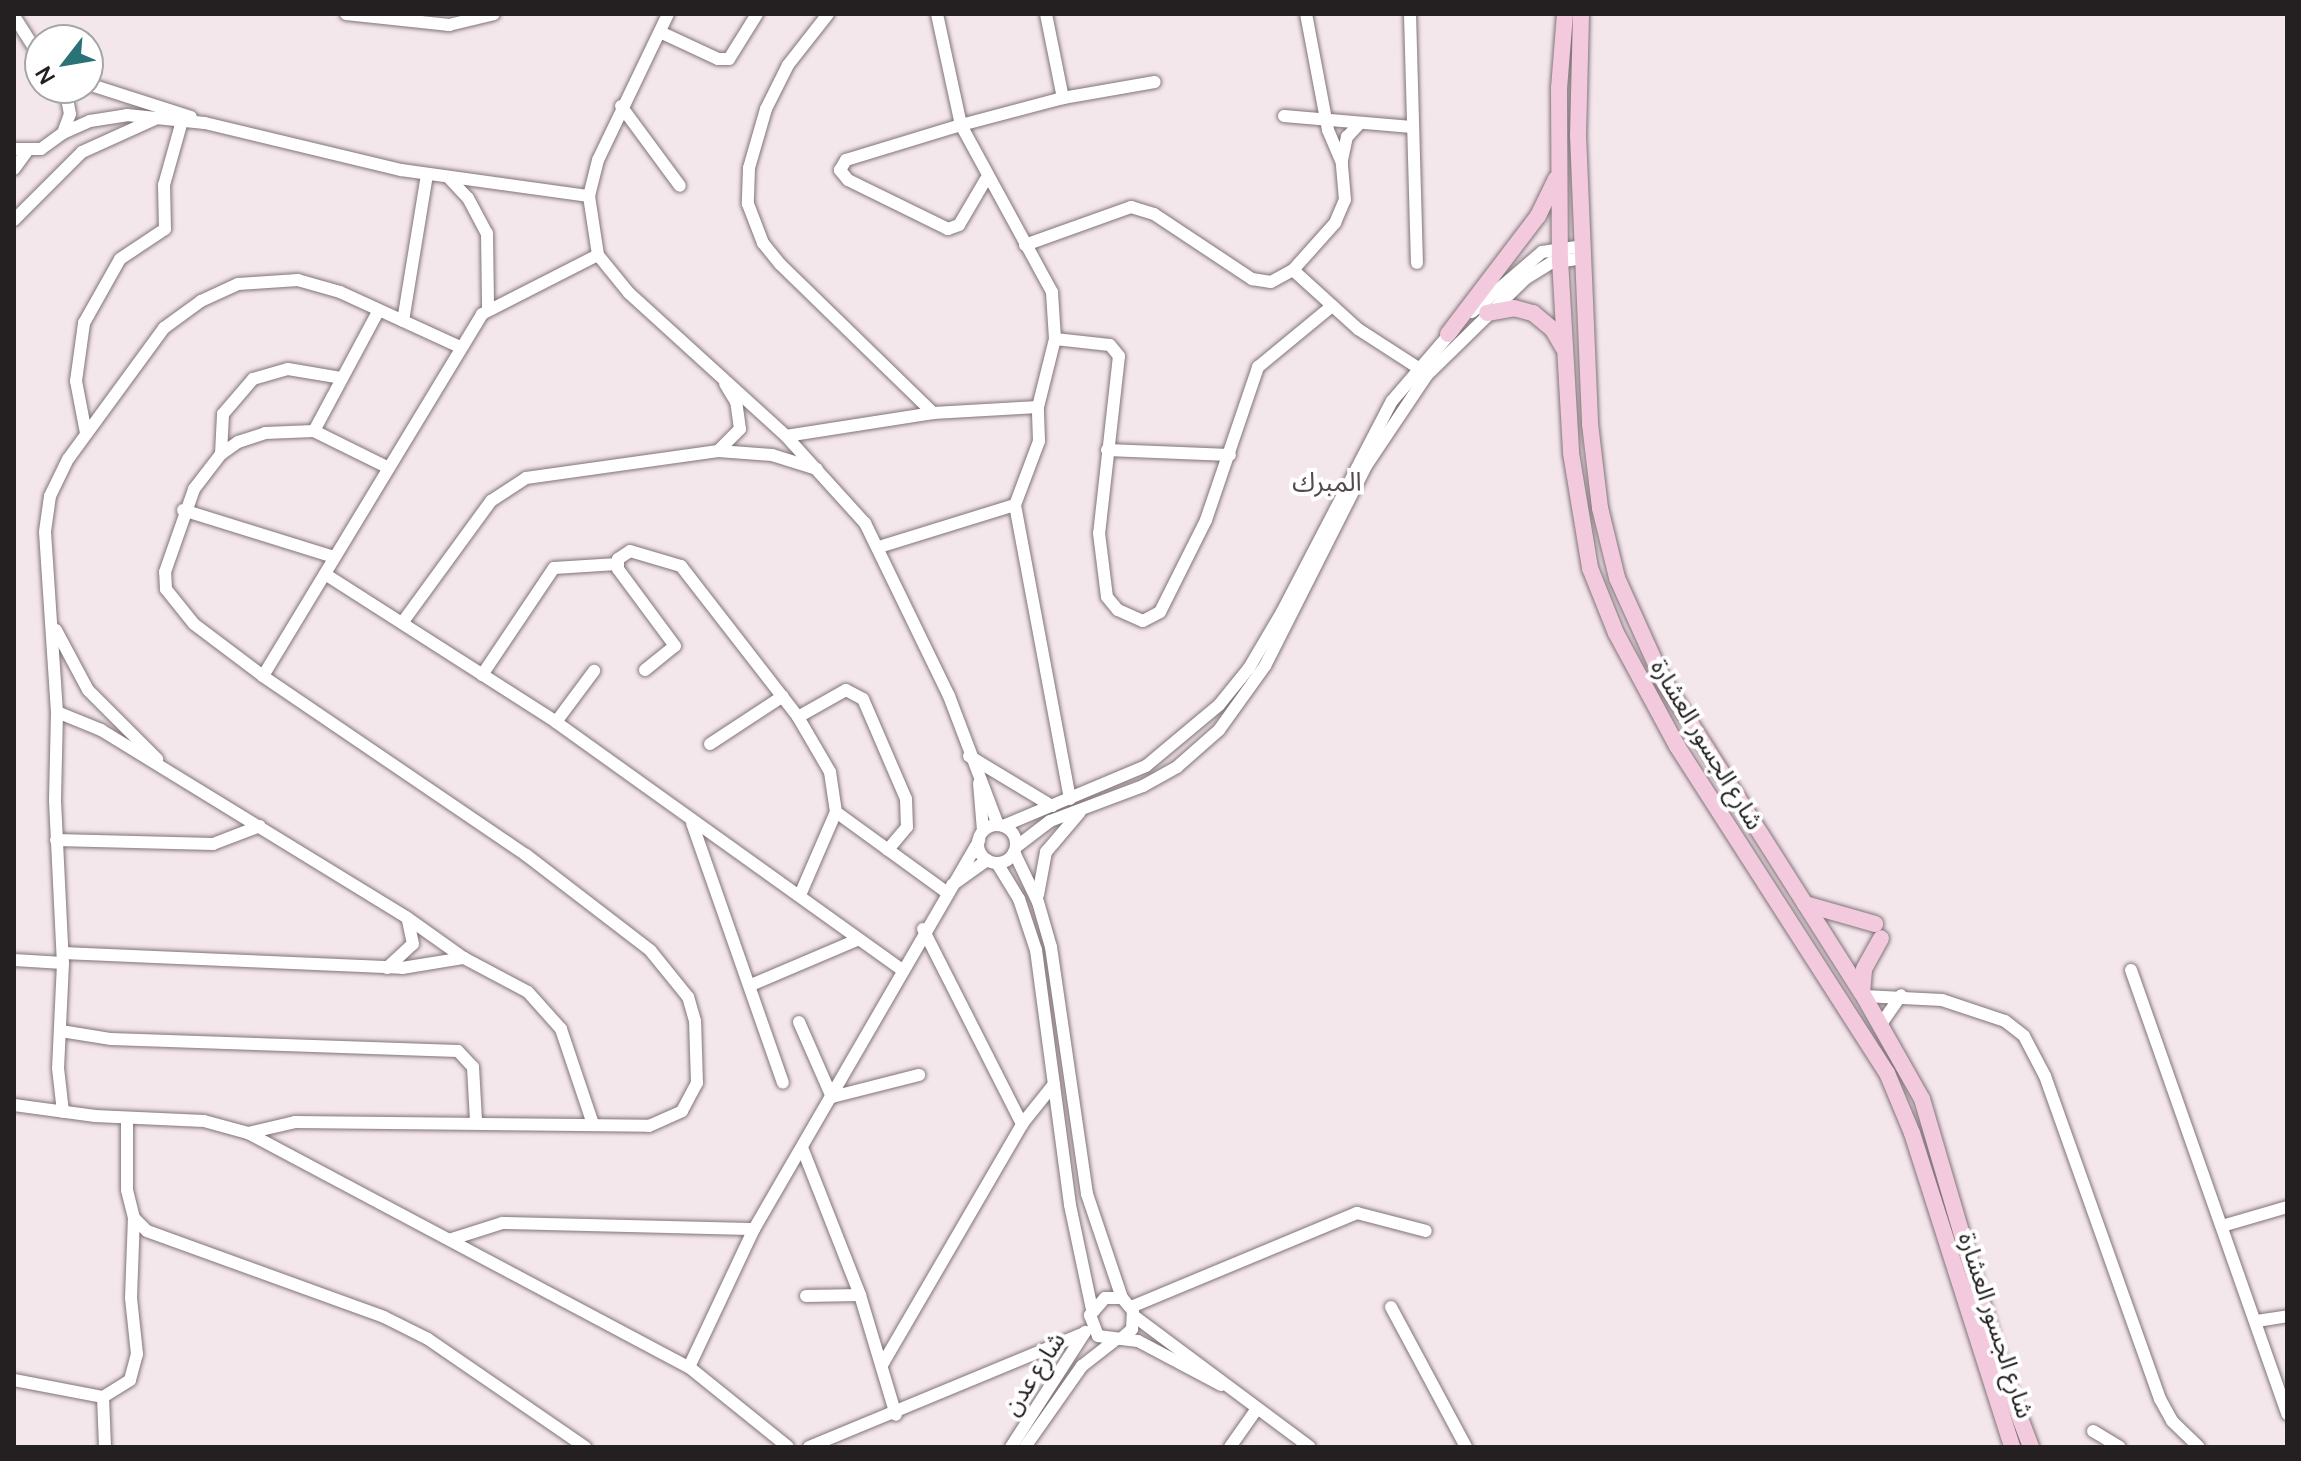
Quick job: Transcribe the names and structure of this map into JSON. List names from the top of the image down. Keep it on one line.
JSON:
{"streets":{"main road":["شارع الجسور العشارة"],"street":["شارع عدن"]},"districts":["المبرك"],"north":"bottom left"}
